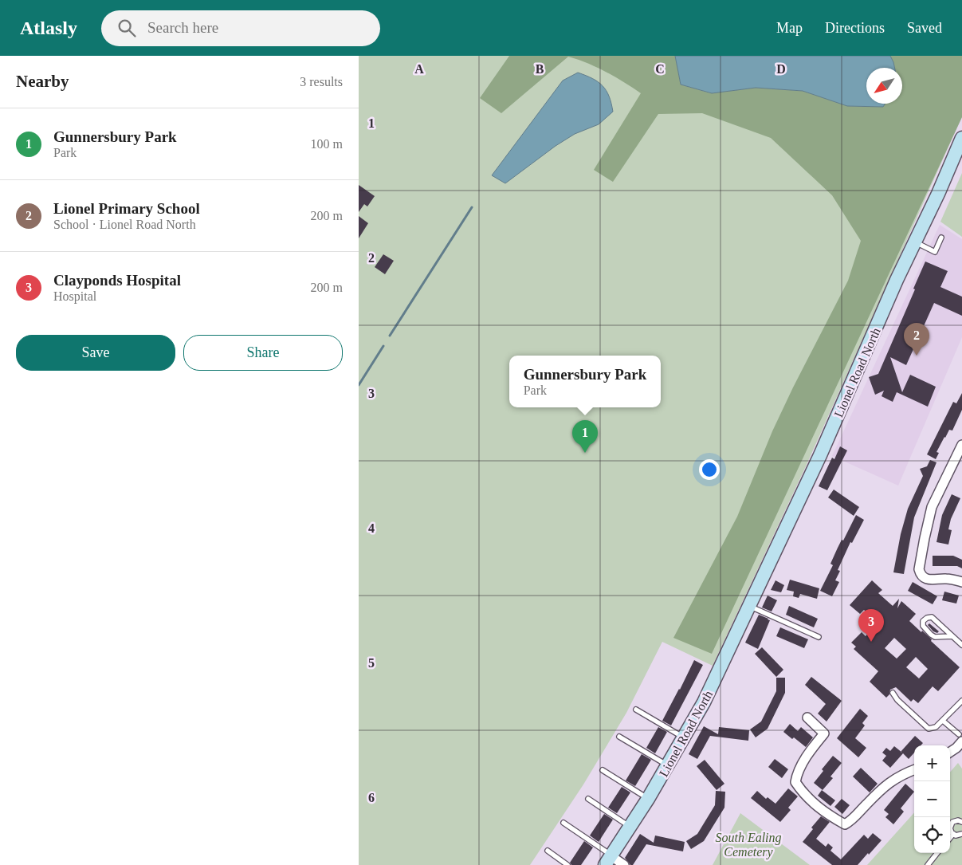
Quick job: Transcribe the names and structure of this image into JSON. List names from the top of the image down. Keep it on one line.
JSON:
{"streets":{"street":["Lionel Road North"]},"parks":["South Ealing Cemetery"],"north":"bottom left","page":{"header":"Atlasly","search":"Search here","nav":["Map","Directions","Saved"],"heading":["Nearby","3 results"],"list":[{"mark":"1","name":"Gunnersbury Park","note":"Park","value":"100 m"},{"mark":"2","name":"Lionel Primary School","note":"School · Lionel Road North","value":"200 m"},{"mark":"3","name":"Clayponds Hospital","note":"Hospital","value":"200 m"}],"buttons":["Save","Share"],"pins":["2","1","3"],"popup":["Gunnersbury Park","Park"],"map_buttons":["+","−"]},"grid":{"columns":["A","B","C","D"],"rows":["1","2","3","4","5","6"]}}
